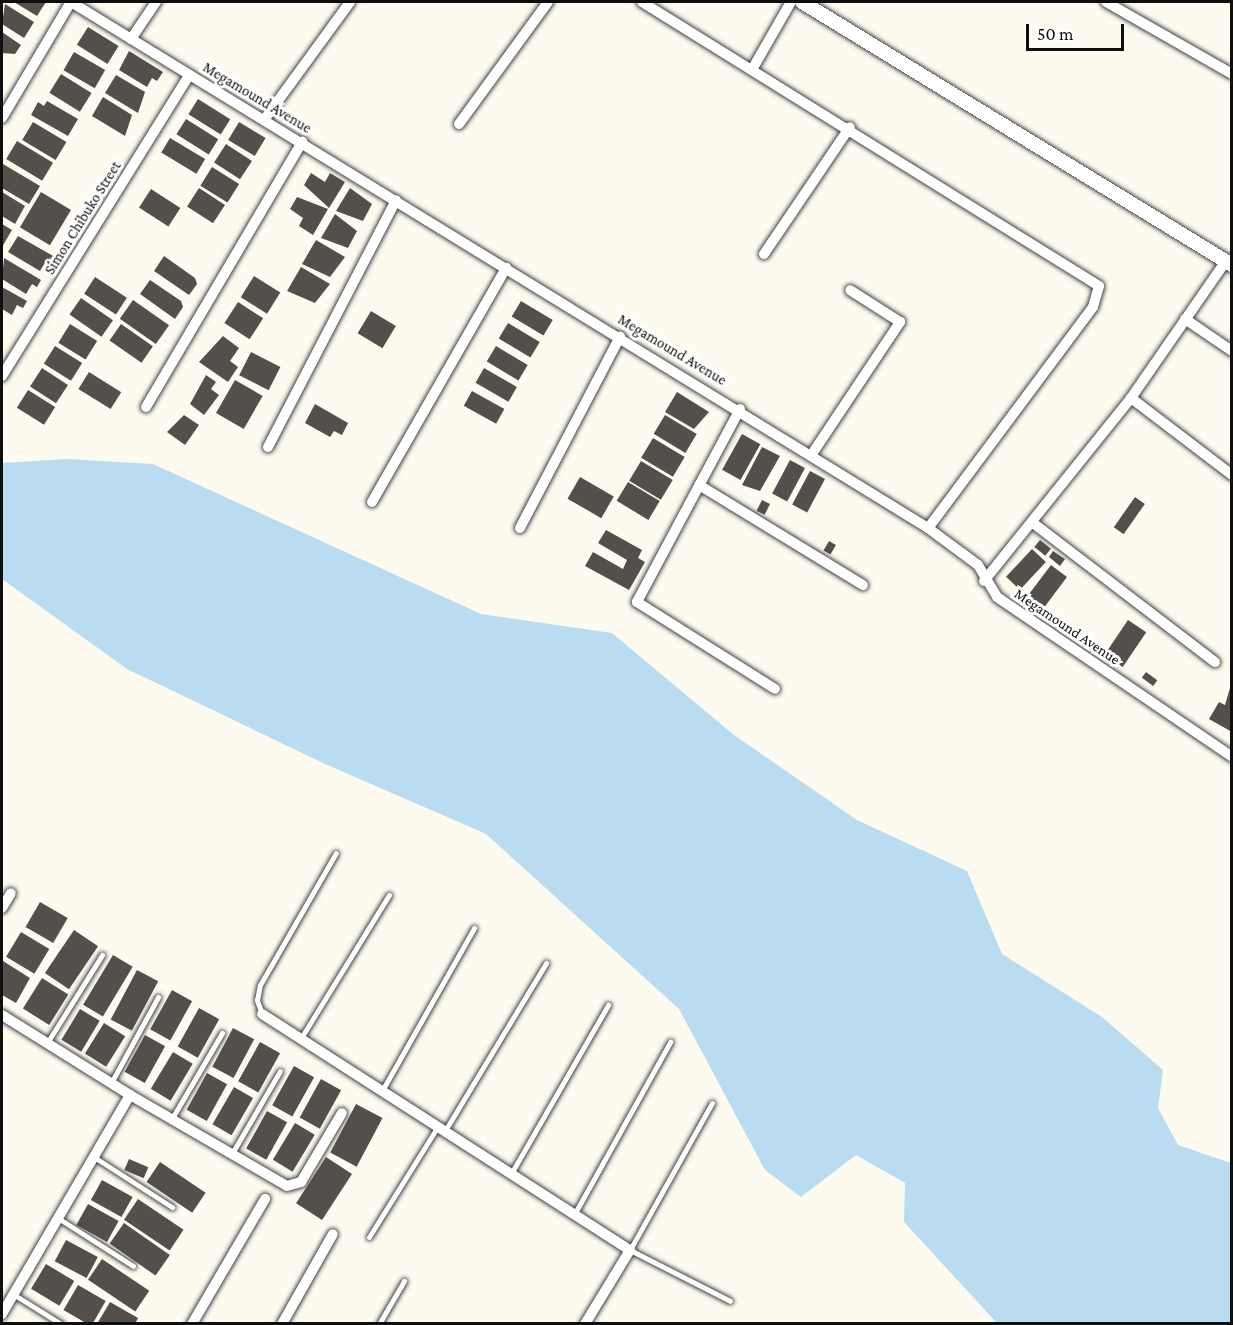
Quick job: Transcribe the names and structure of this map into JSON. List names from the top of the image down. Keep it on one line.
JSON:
{"streets":{"street":["Megamound Avenue","Simon Chibuko Street"]},"crossings":[["Megamound Avenue","Simon Chibuko Street"]],"scale_bar":"50 m"}
